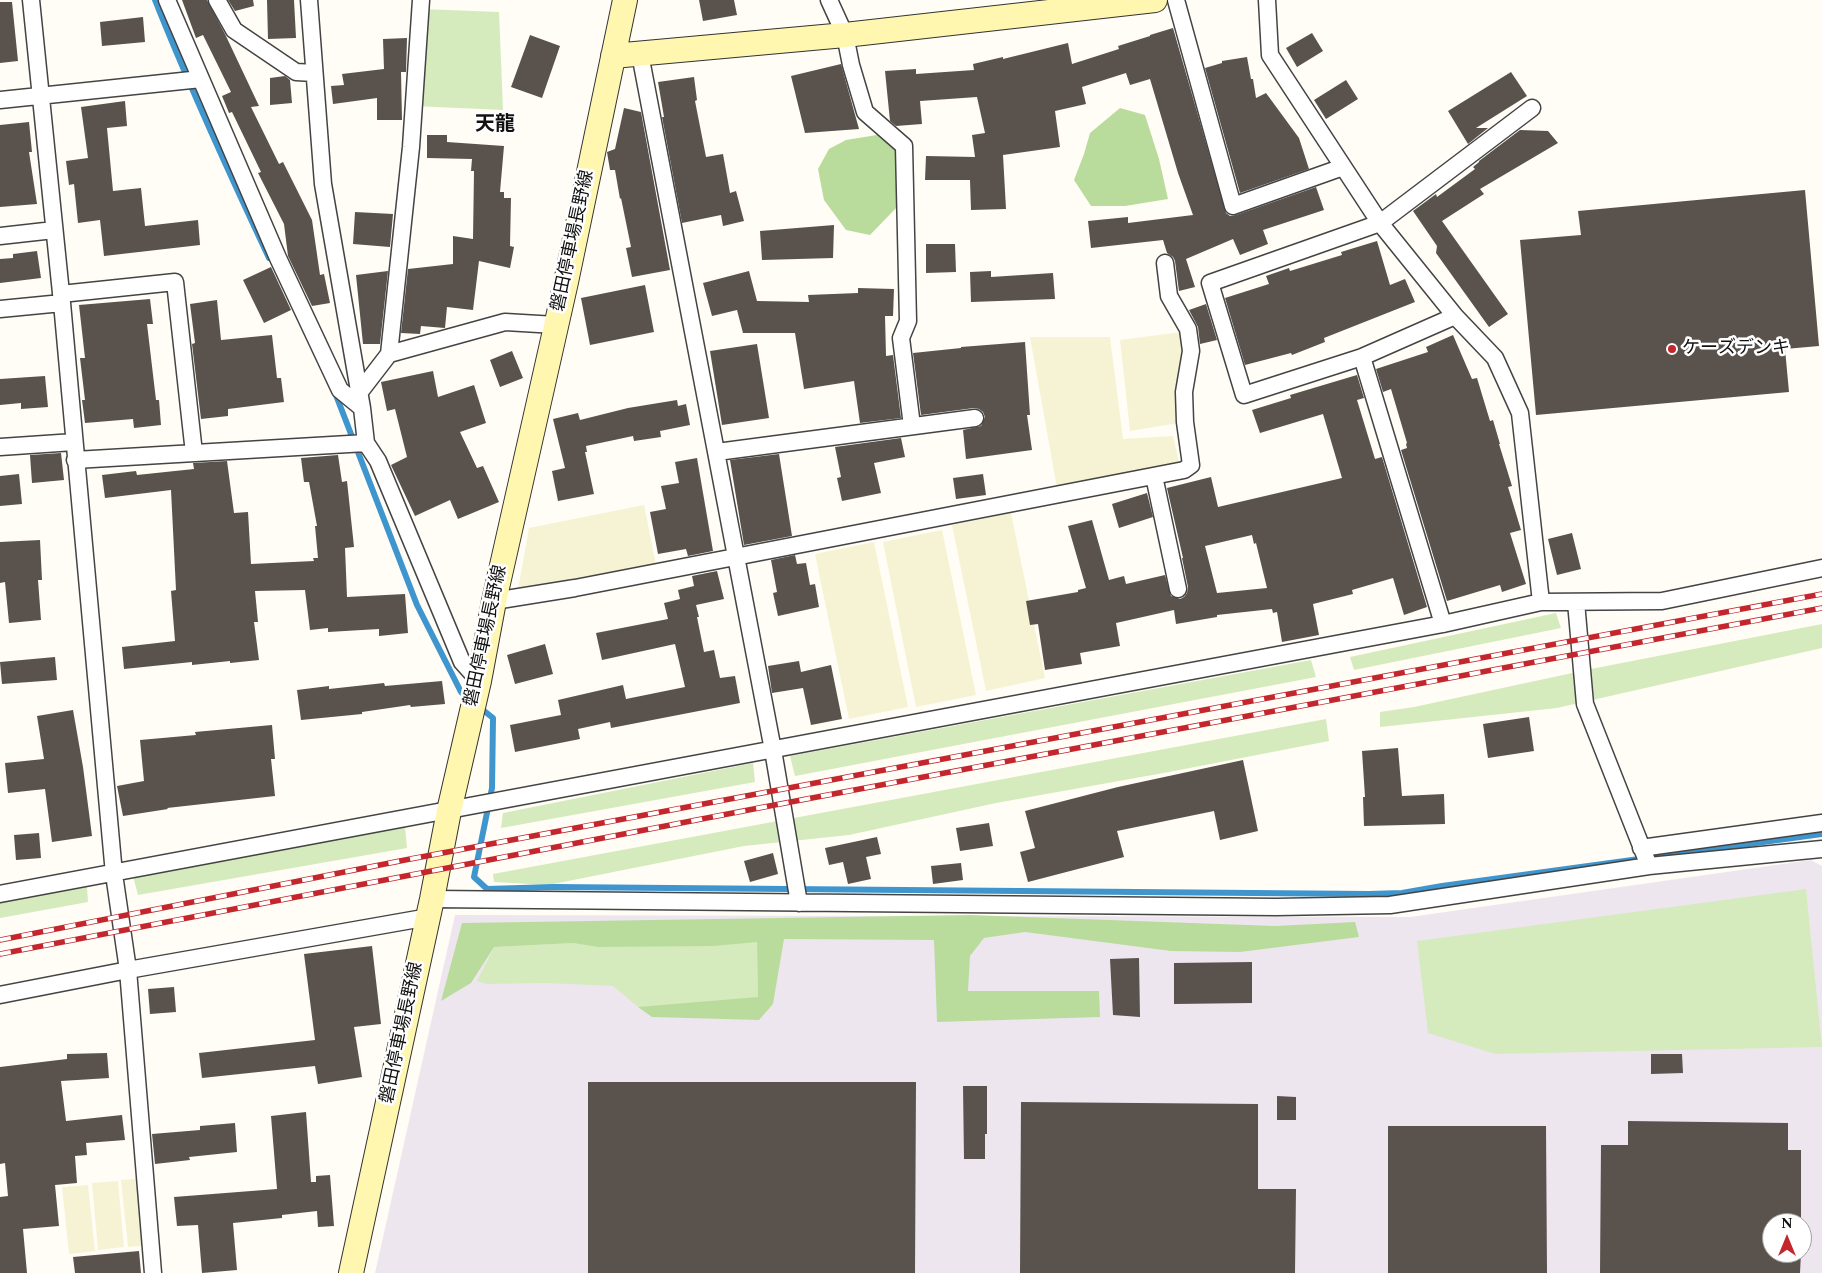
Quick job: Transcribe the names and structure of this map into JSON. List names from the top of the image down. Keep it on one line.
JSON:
{"streets":{"main road":["磐田停車場長野線"]},"districts":["天龍"],"places":["ケーズデンキ"],"north":"top"}
